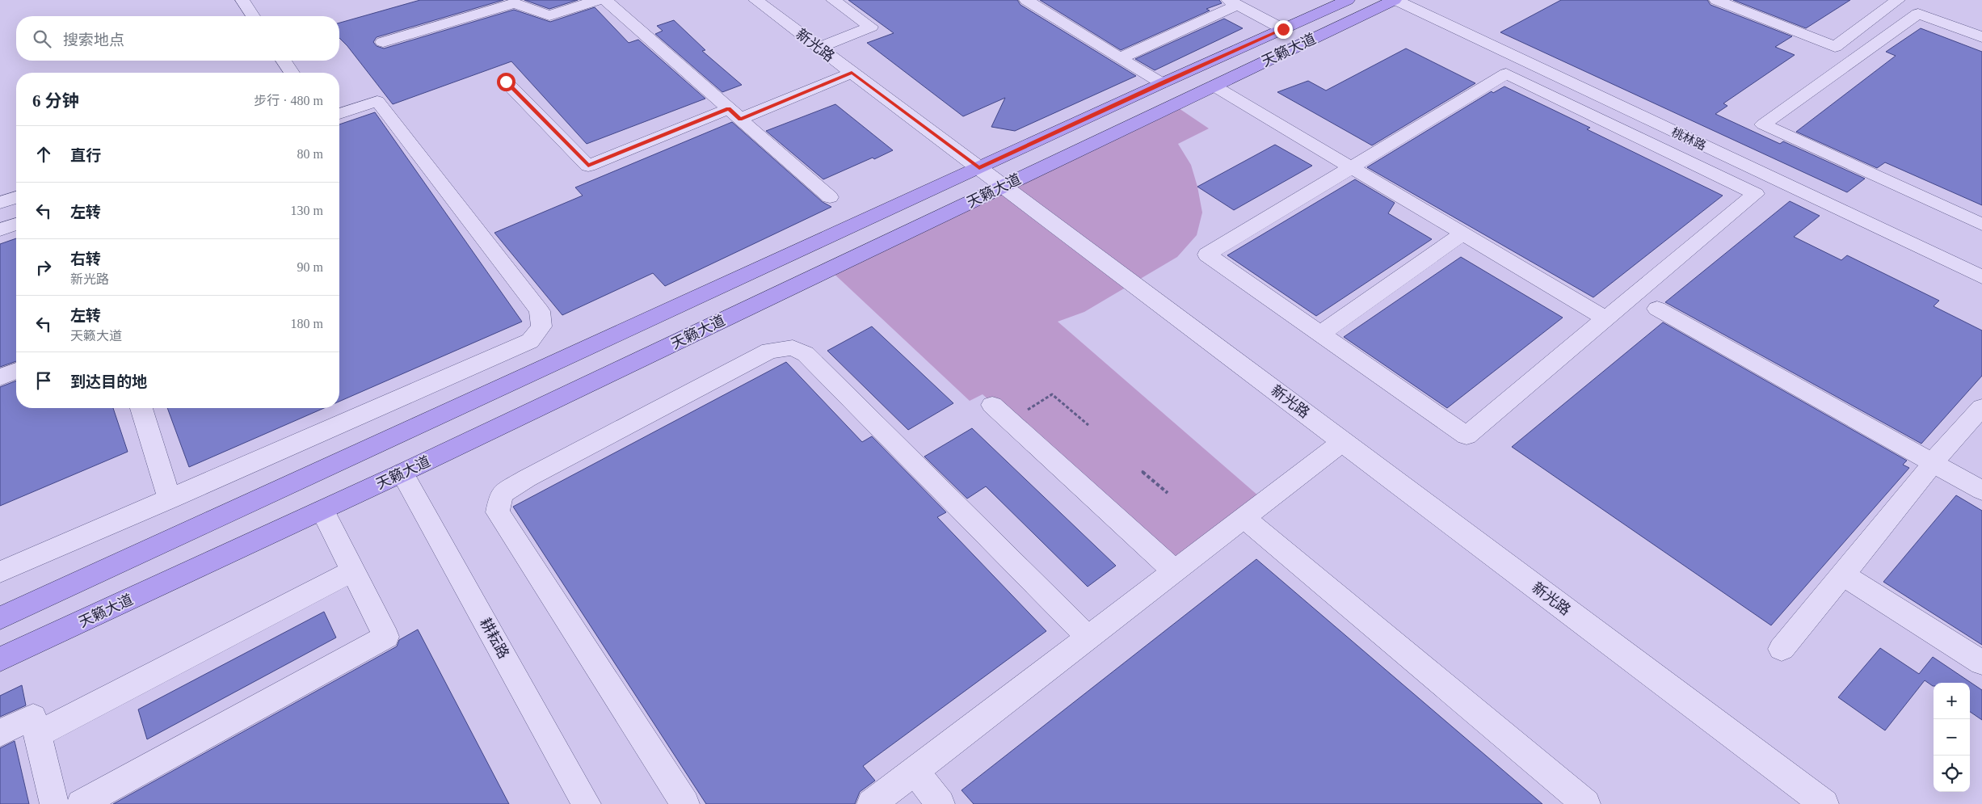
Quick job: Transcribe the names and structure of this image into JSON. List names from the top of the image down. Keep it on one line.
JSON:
{"streets":{"main road":["天籁大道"],"street":["新光路","桃林路","耕耘路"]},"crossings":[["新光路","天籁大道"],["天籁大道","桃林路"],["天籁大道","耕耘路"]],"page":{"search":"搜索地点","heading":["6 分钟","步行 · 480 m"],"list":[["直行","80 m"],["左转","130 m"],["右转","新光路","90 m"],["左转","天籁大道","180 m"],"到达目的地"],"map_buttons":["+","−"]}}
